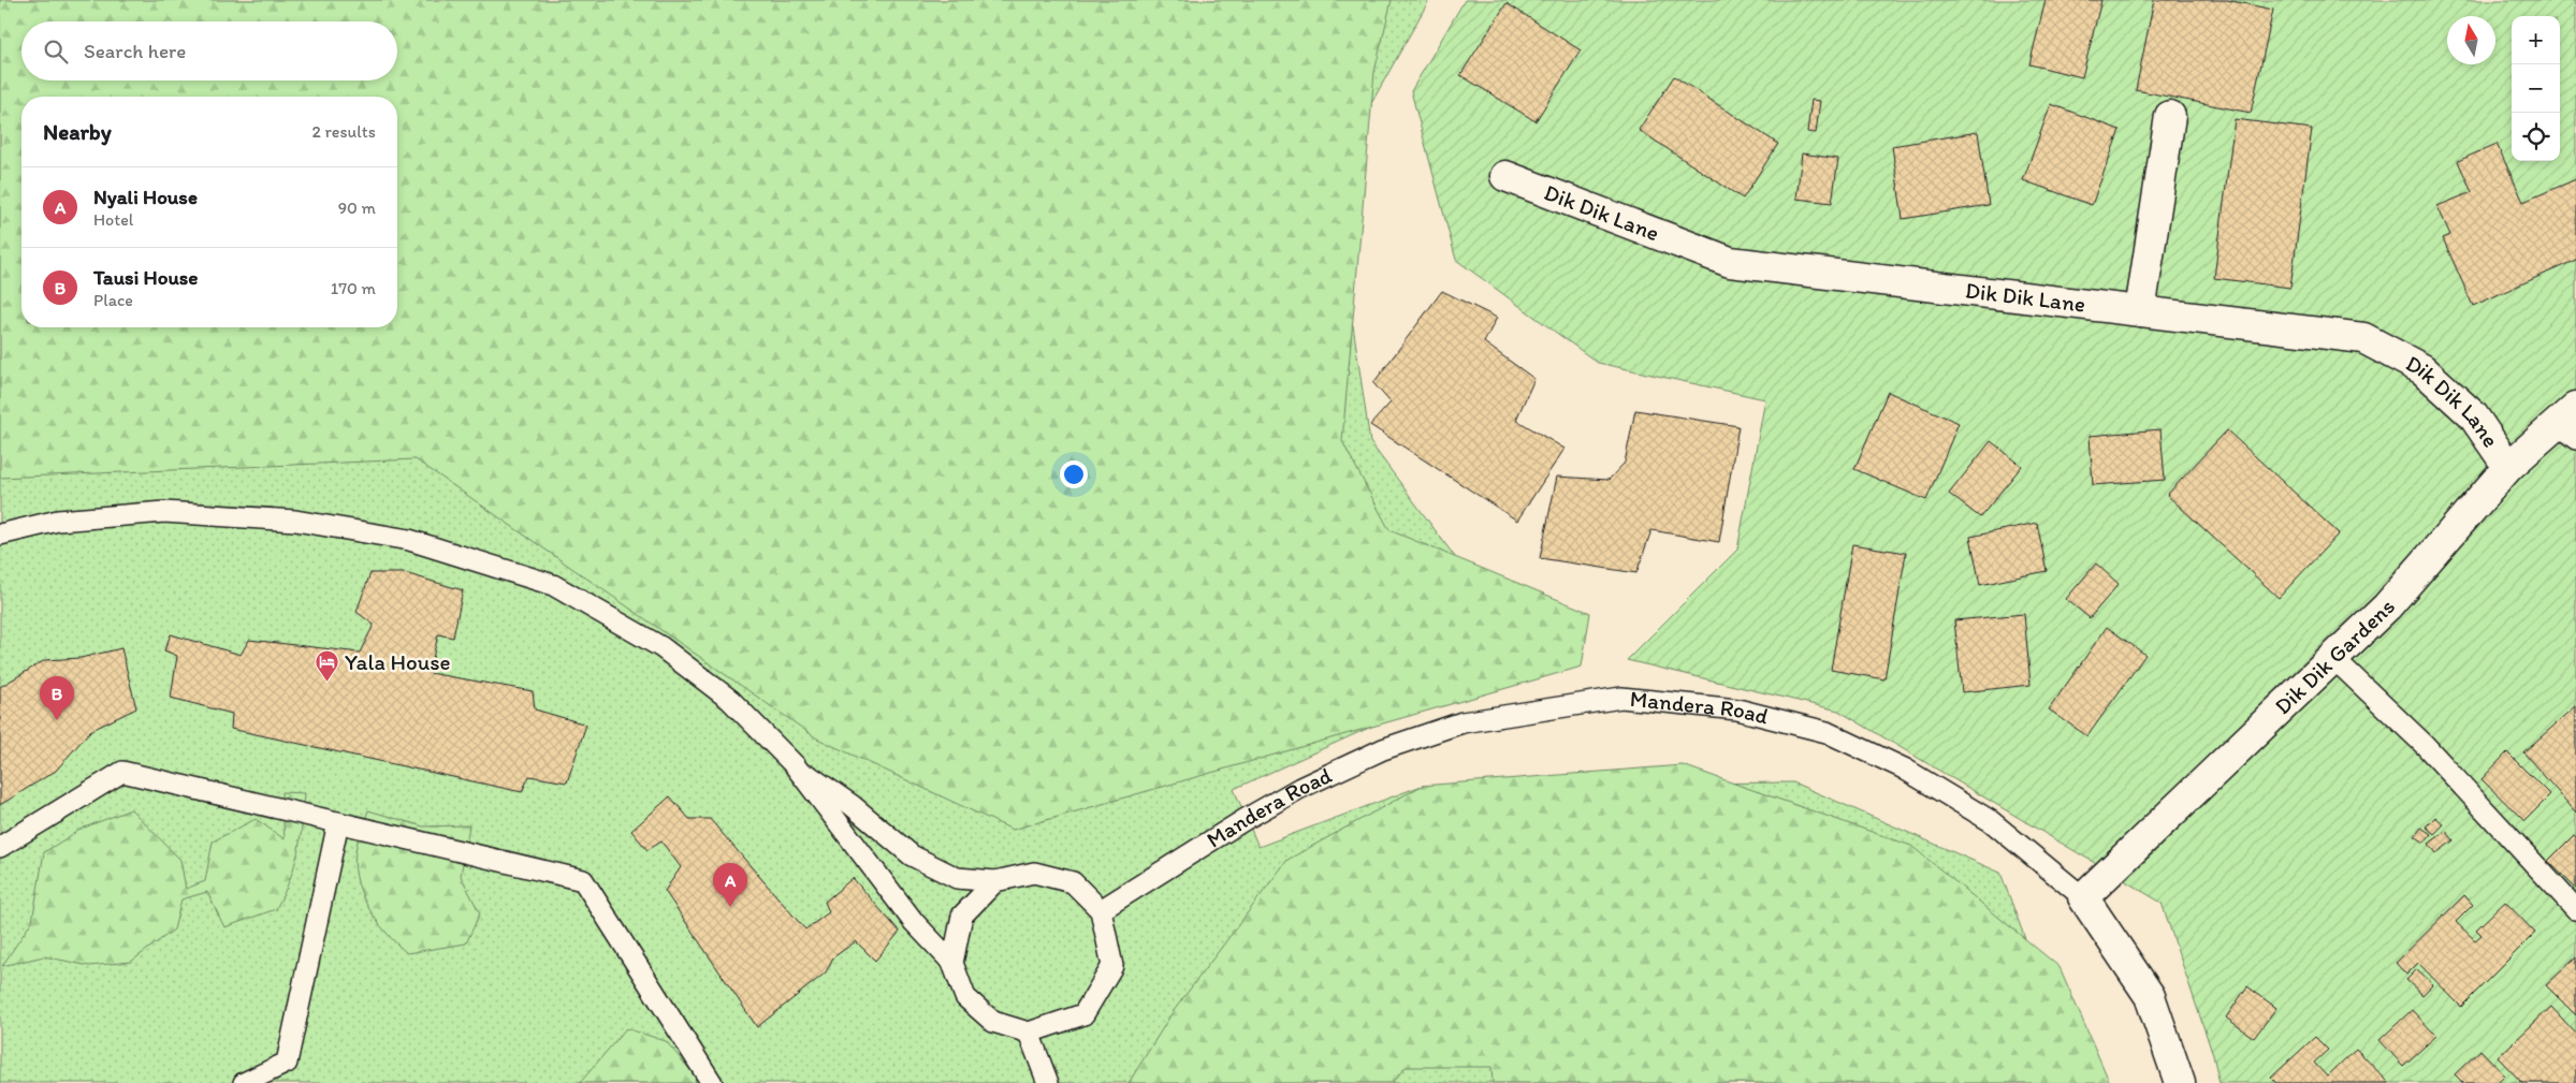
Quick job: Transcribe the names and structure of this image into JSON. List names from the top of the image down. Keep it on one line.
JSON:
{"streets":{"street":["Dik Dik Lane","Dik Dik Gardens","Mandera Road"]},"crossings":[["Dik Dik Lane","Dik Dik Gardens"],["Dik Dik Gardens","Mandera Road"]],"places":{"hotel":["Yala House"]},"north":"top","page":{"map_buttons":["+","−"],"search":"Search here","heading":["Nearby","2 results"],"list":[{"mark":"A","name":"Nyali House","note":"Hotel","value":"90 m"},{"mark":"B","name":"Tausi House","note":"Place","value":"170 m"}],"pins":["B","A"]}}
